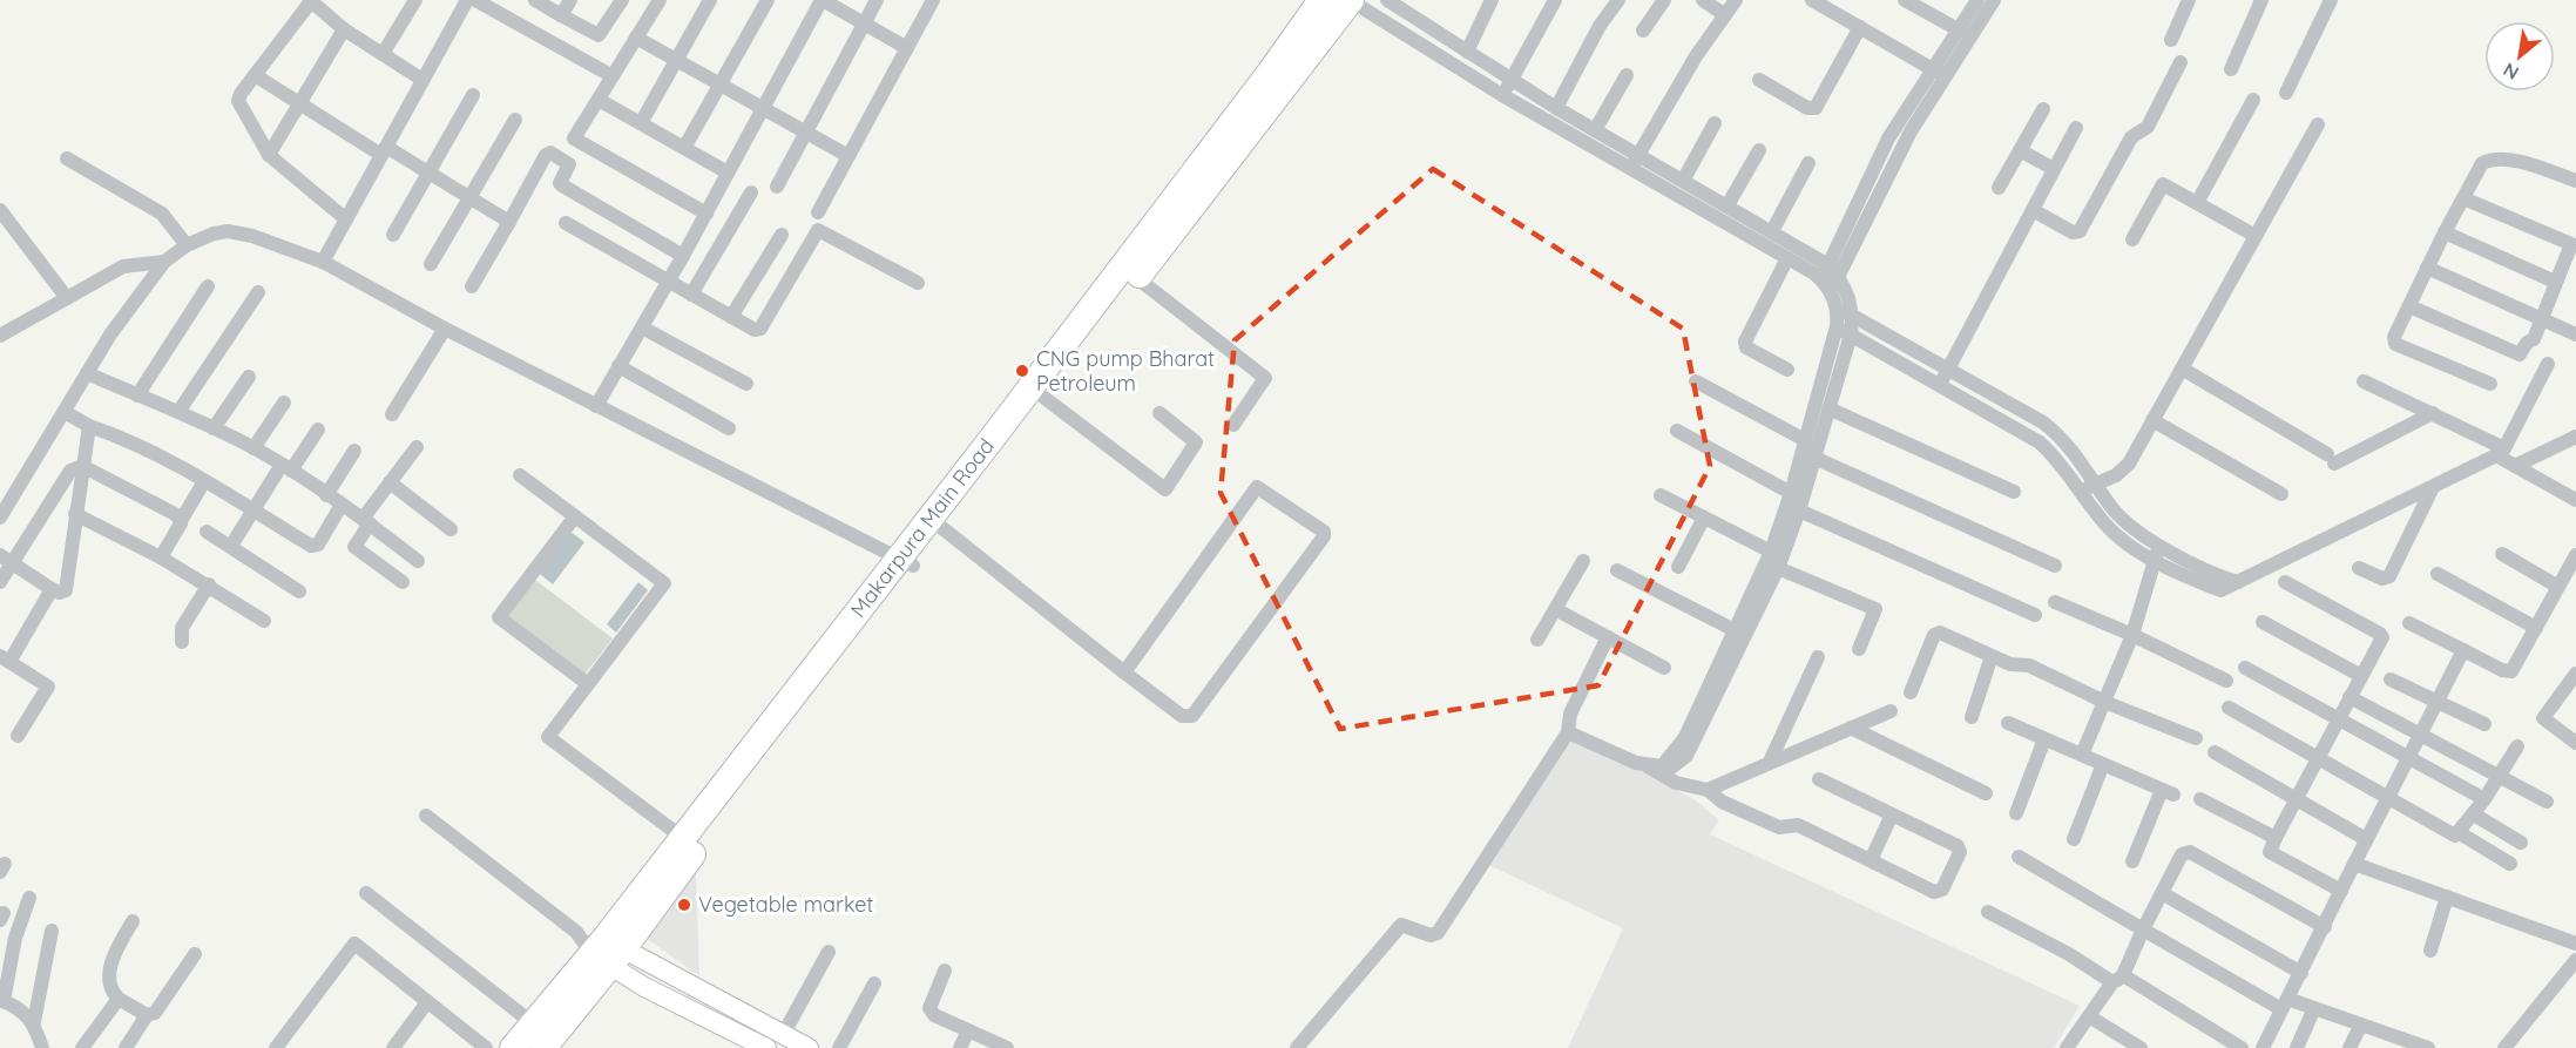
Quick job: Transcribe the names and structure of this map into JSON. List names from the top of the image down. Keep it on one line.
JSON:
{"streets":{"highway":["Makarpura Main Road"]},"places":["CNG pump Bharat Petroleum","Vegetable market"],"north":"bottom left"}
